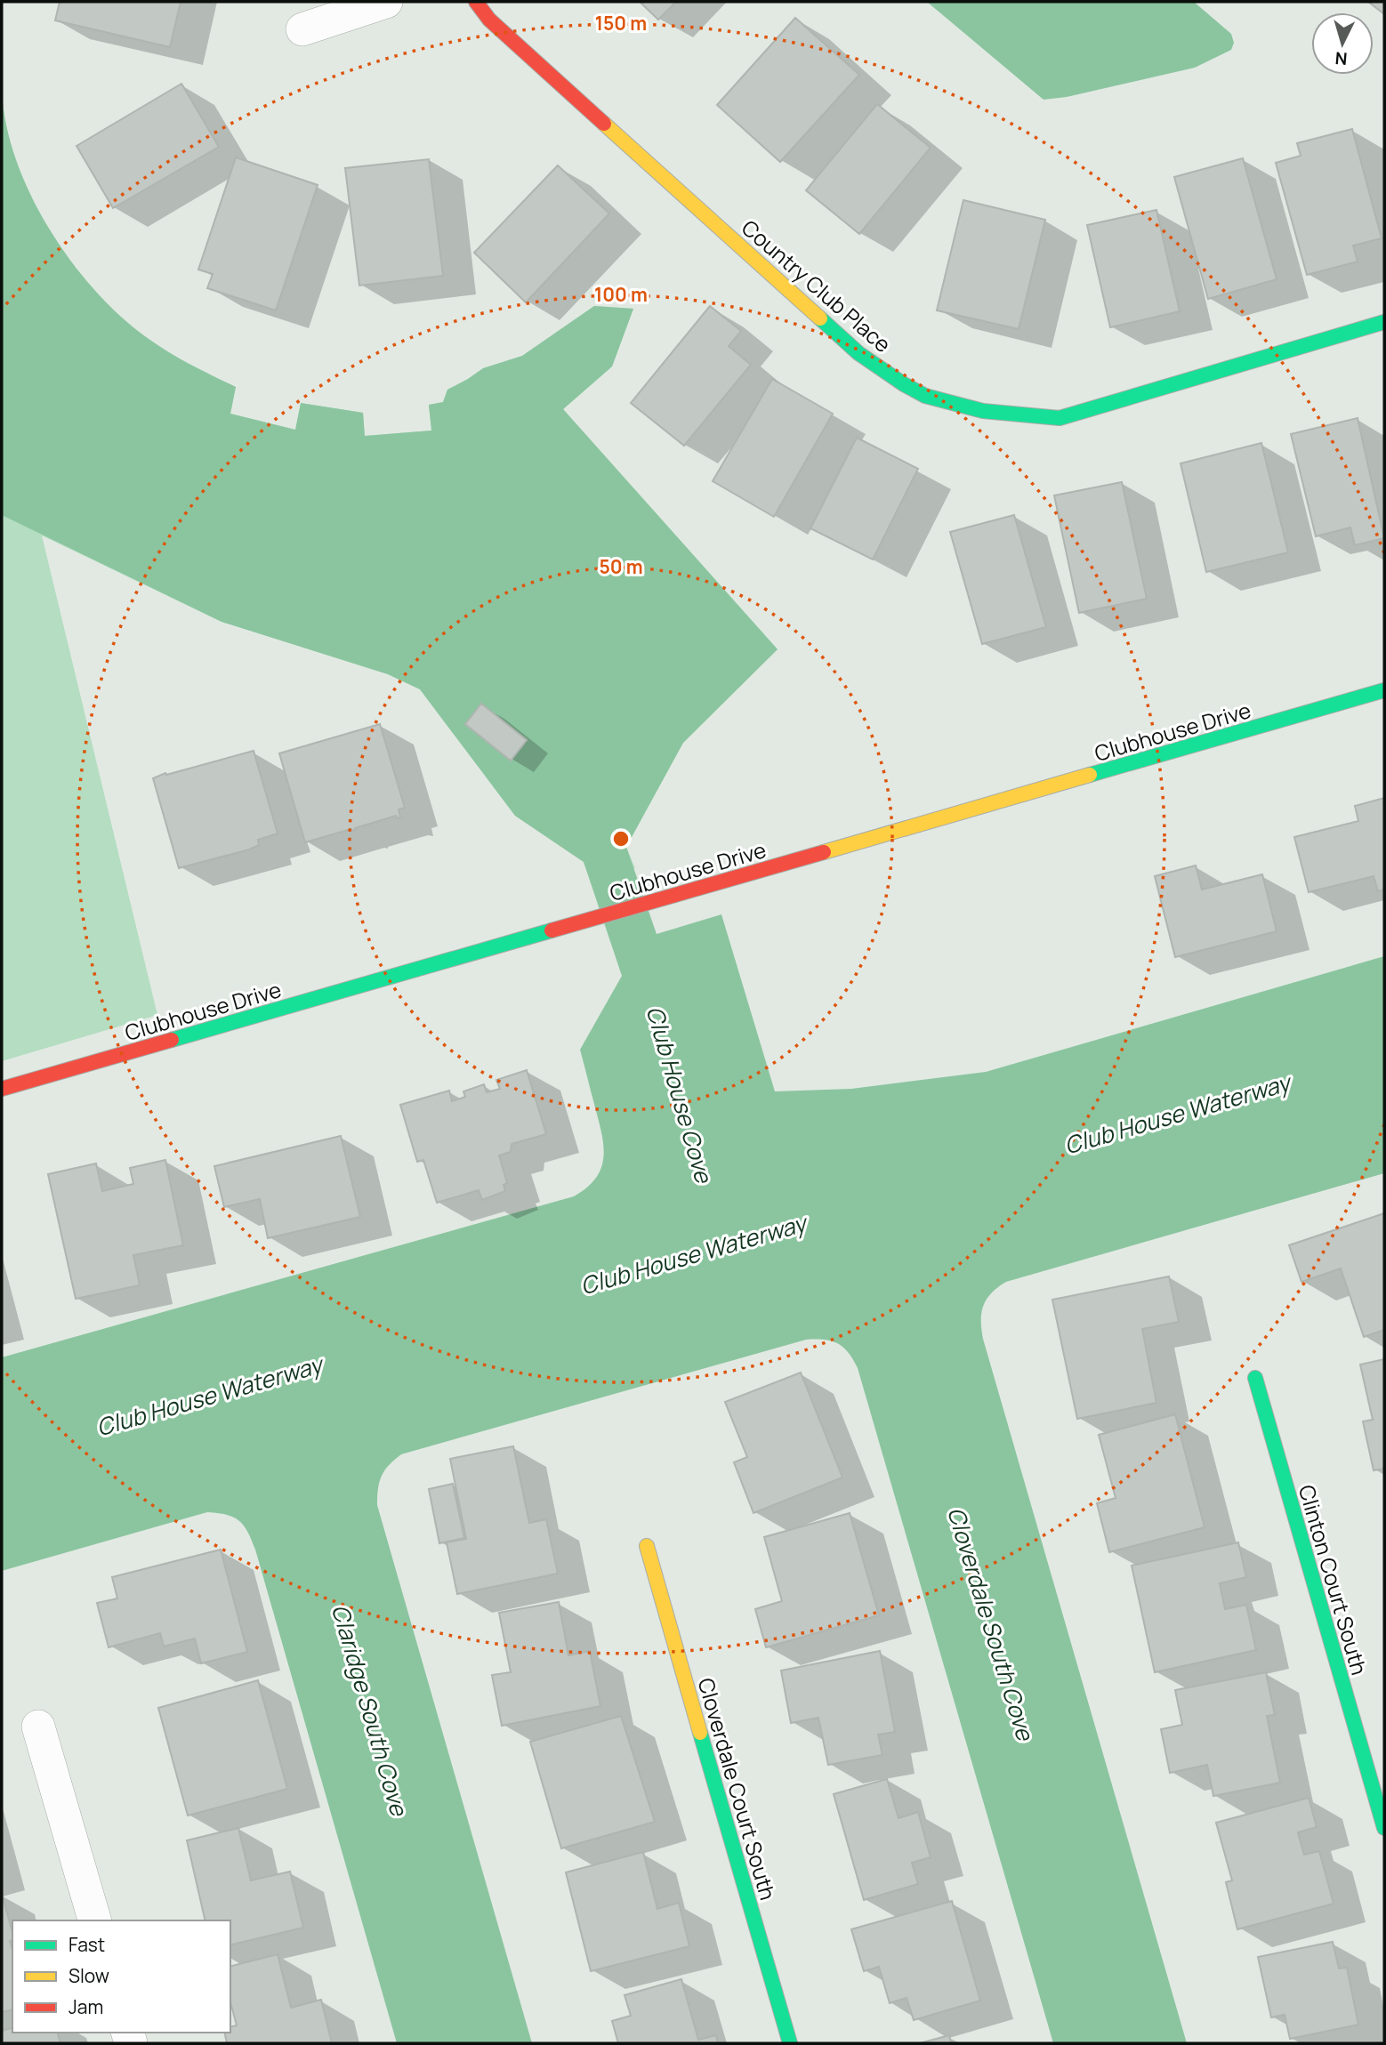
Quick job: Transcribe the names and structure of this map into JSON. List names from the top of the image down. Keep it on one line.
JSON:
{"streets":{"street":["Country Club Place","Clubhouse Drive","Clinton Court South","Cloverdale Court South"]},"water":["Club House Cove","Club House Waterway","Cloverdale South Cove","Claridge South Cove"],"legend":["Fast","Slow","Jam"],"north":"bottom","rings":["150 m","100 m","50 m"]}
